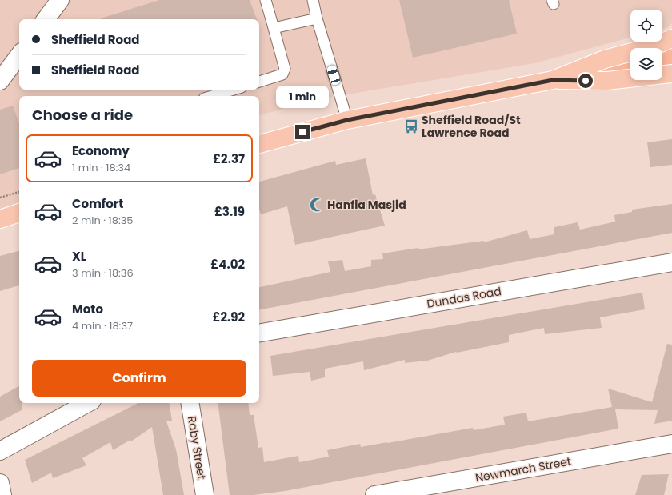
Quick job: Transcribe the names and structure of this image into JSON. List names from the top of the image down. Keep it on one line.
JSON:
{"streets":{"street":["Dundas Road","Raby Street","Newmarch Street"]},"places":{"bus stop":["Sheffield Road/St Lawrence Road"],"mosque":["Hanfia Masjid"]},"page":{"banner":["Sheffield Road","Sheffield Road"],"bubble":"1 min","heading":"Choose a ride","list":[{"name":"Economy","note":"1 min · 18:34","value":"£2.37"},{"name":"Comfort","note":"2 min · 18:35","value":"£3.19"},{"name":"XL","note":"3 min · 18:36","value":"£4.02"},{"name":"Moto","note":"4 min · 18:37","value":"£2.92"}],"buttons":"Confirm"}}
